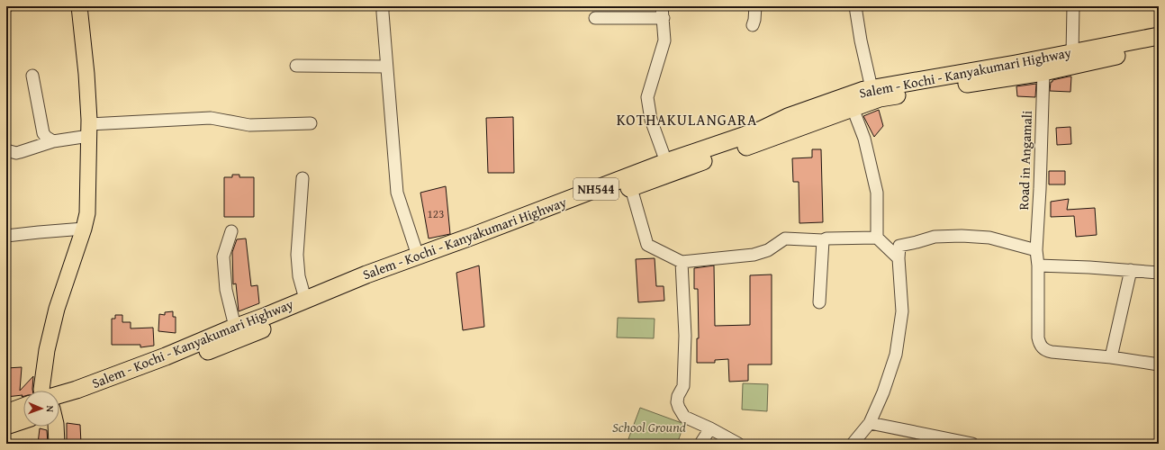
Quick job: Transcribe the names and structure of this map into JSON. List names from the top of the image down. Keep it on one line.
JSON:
{"streets":{"highway":["Salem - Kochi - Kanyakumari Highway","NH544"],"street":["Road in Angamali"]},"crossings":[["Salem - Kochi - Kanyakumari Highway","Road in Angamali"]],"districts":["KOTHAKULANGARA"],"parks":["School Ground"],"house_numbers":["123"],"north":"right"}
